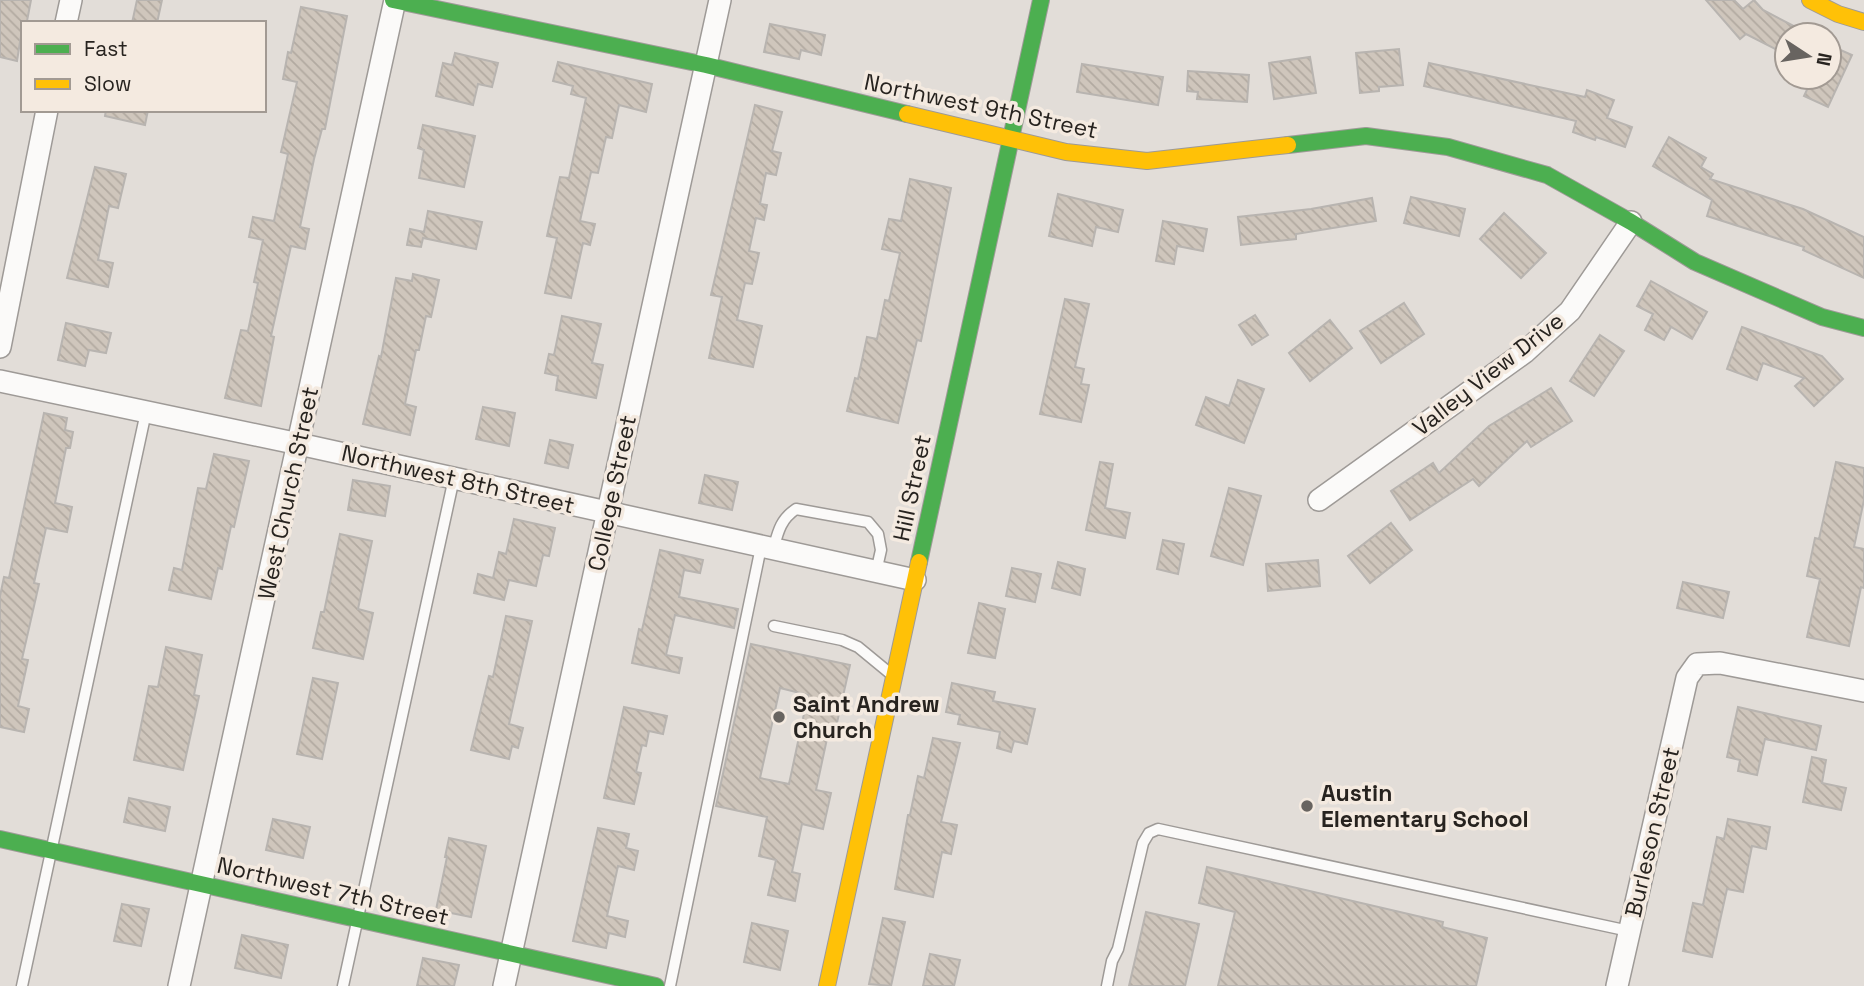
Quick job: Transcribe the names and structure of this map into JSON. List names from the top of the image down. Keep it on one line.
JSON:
{"streets":{"street":["Northwest 9th Street","Valley View Drive","Northwest 8th Street","Hill Street","West Church Street","College Street","Burleson Street","Northwest 7th Street"]},"crossings":[["Northwest 9th Street","Valley View Drive"],["Northwest 9th Street","Hill Street"],["Northwest 9th Street","West Church Street"],["Northwest 9th Street","College Street"],["Northwest 8th Street","Hill Street"],["Northwest 8th Street","West Church Street"],["Northwest 8th Street","College Street"],["West Church Street","Northwest 7th Street"],["College Street","Northwest 7th Street"]],"places":["Saint Andrew Church","Austin Elementary School"],"legend":["Fast","Slow"],"north":"right"}
